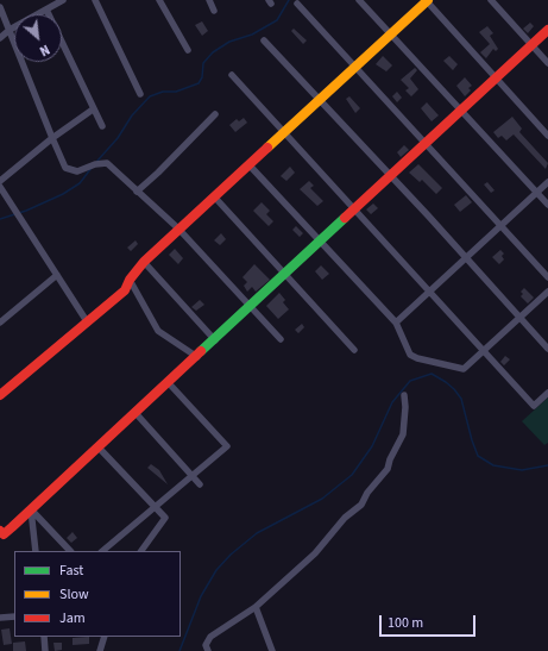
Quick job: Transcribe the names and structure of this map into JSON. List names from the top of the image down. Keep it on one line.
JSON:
{"legend":["Fast","Slow","Jam"],"scale_bar":"100 m","north":"bottom right"}
